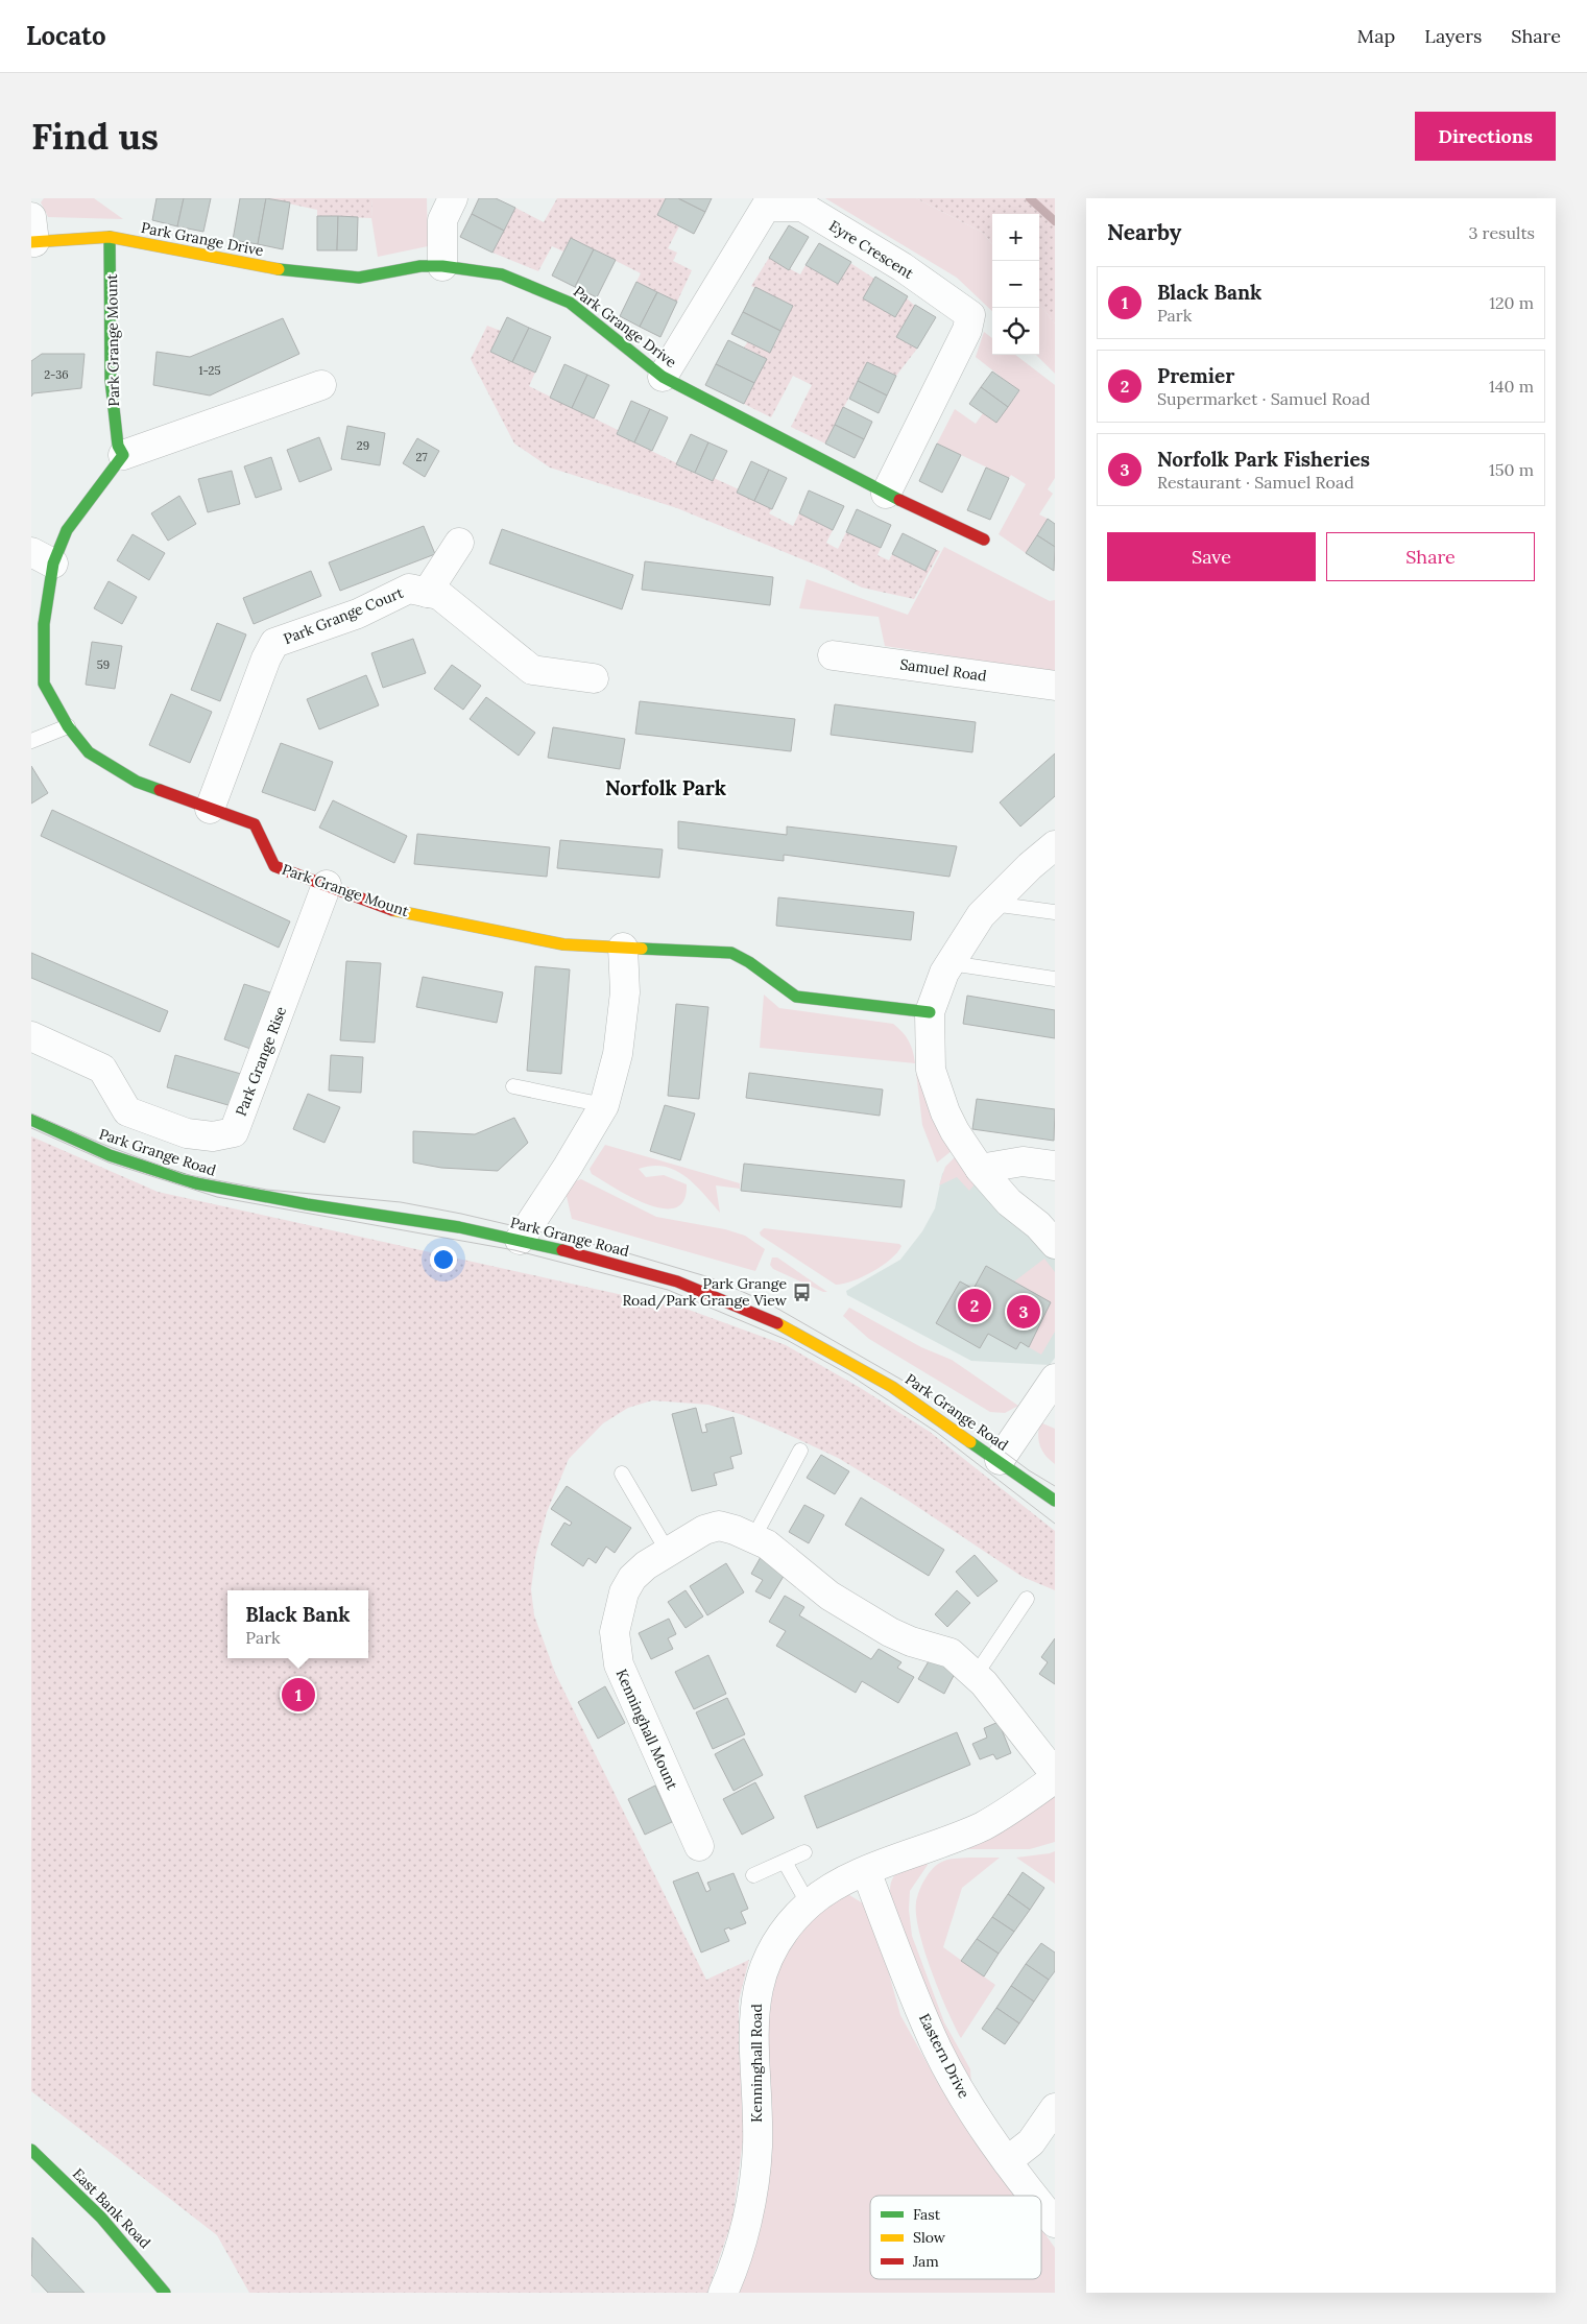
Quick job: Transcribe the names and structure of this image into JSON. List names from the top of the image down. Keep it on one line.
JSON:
{"streets":{"street":["Park Grange Drive","Eyre Crescent","Park Grange Mount","Park Grange Court","Samuel Road","Park Grange Rise","Park Grange Road","Kenninghall Mount","Eastern Drive","Kenninghall Road","East Bank Road"]},"crossings":[["Park Grange Drive","Eyre Crescent"],["Park Grange Drive","Park Grange Mount"],["Park Grange Mount","Park Grange Court"],["Park Grange Mount","Park Grange Rise"],["Kenninghall Mount","Kenninghall Road"],["Eastern Drive","Kenninghall Road"]],"districts":["Norfolk Park"],"places":{"bus stop":["Park Grange Road/Park Grange View"]},"house_numbers":["1-25","2-36","29","27","59"],"legend":["Fast","Slow","Jam"],"page":{"header":"Locato","nav":["Map","Layers","Share"],"buttons":["Directions",["Save","Share"]],"title":"Find us","heading":["Nearby","3 results"],"map_buttons":["+","−"],"list":[{"mark":"1","name":"Black Bank","note":"Park","value":"120 m"},{"mark":"2","name":"Premier","note":"Supermarket · Samuel Road","value":"140 m"},{"mark":"3","name":"Norfolk Park Fisheries","note":"Restaurant · Samuel Road","value":"150 m"}],"pins":["2","3","1"],"popup":["Black Bank","Park"]}}
